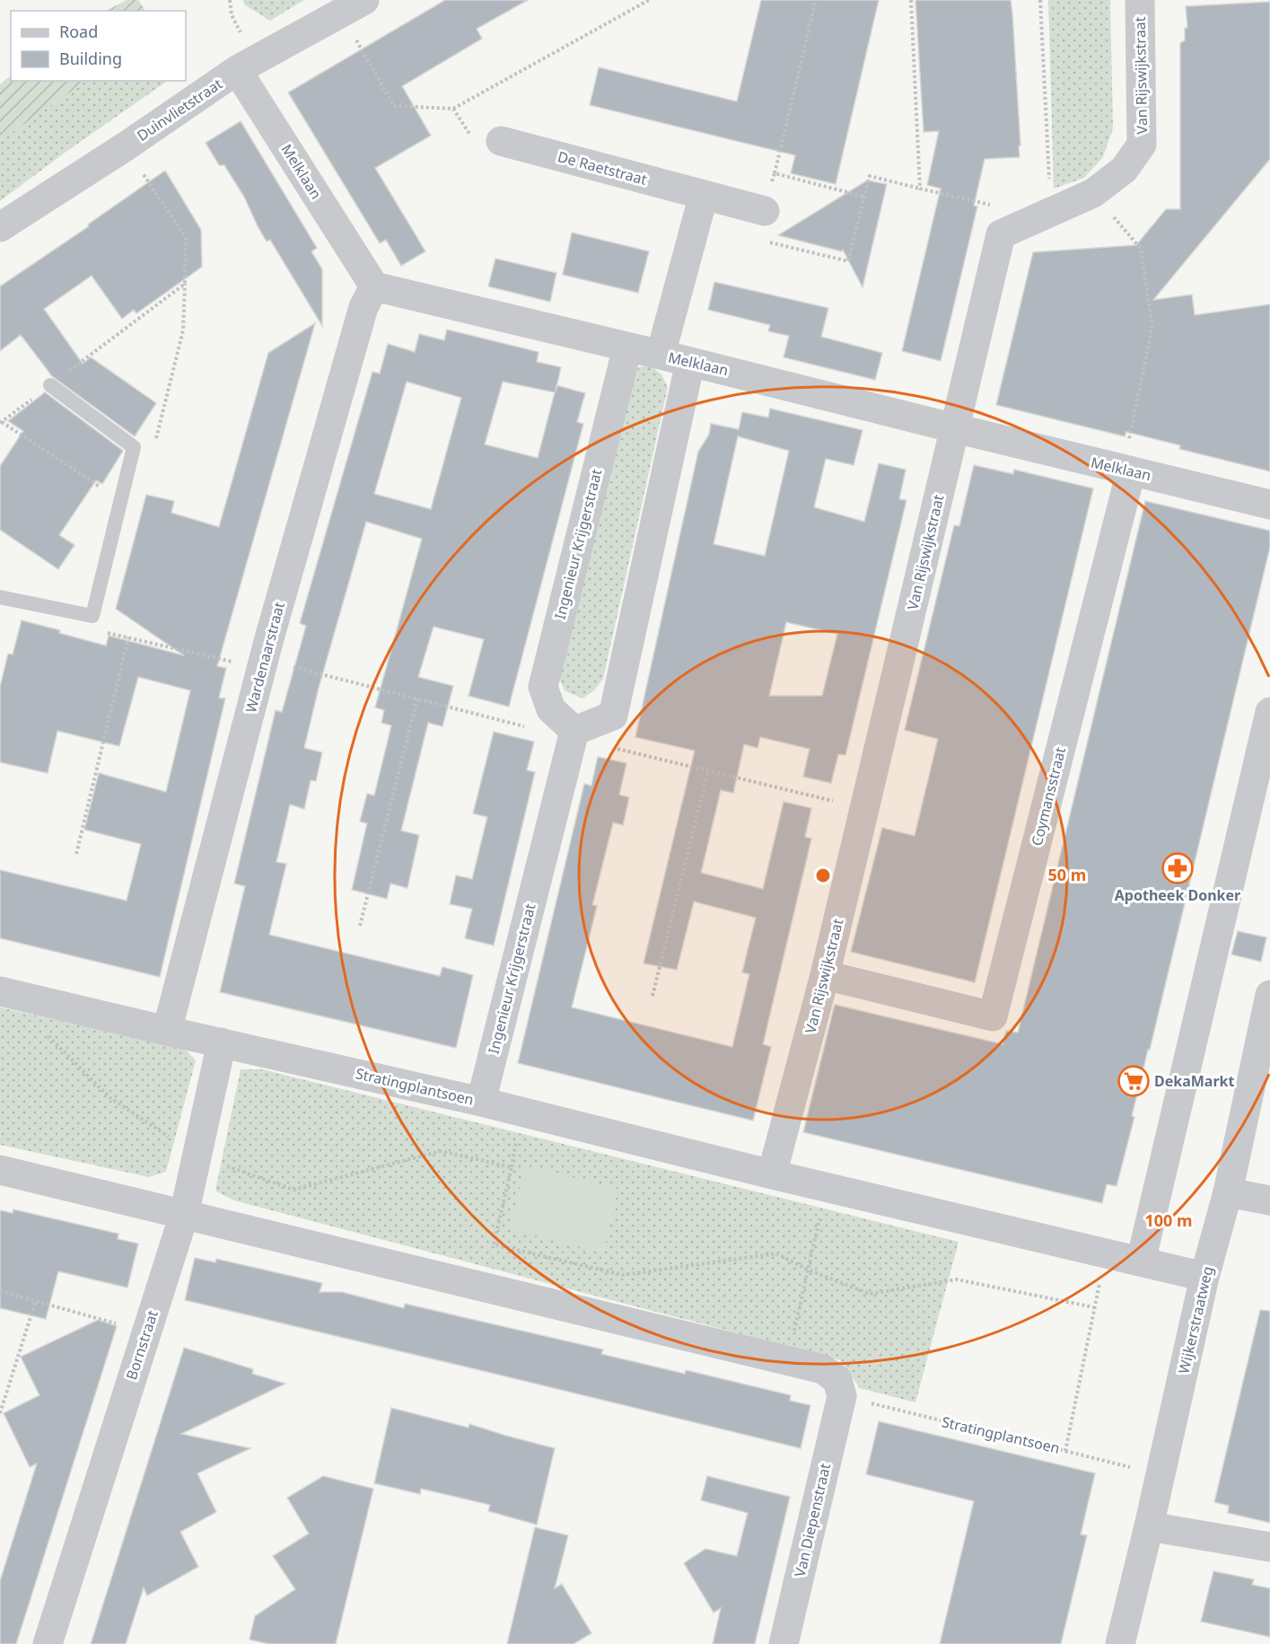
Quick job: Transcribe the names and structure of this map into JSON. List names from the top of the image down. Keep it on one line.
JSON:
{"streets":{"street":["Van Rijswijkstraat","Duinvlietstraat","De Raetstraat","Melklaan","Ingenieur Krijgerstraat","Wardenaarstraat","Coymansstraat","Stratingplantsoen","Wijkerstraatweg","Bornstraat","Van Diepenstraat"]},"crossings":[["Van Rijswijkstraat","Melklaan"],["Van Rijswijkstraat","Coymansstraat"],["Van Rijswijkstraat","Stratingplantsoen"],["Duinvlietstraat","Melklaan"],["Melklaan","Ingenieur Krijgerstraat"],["Melklaan","Wardenaarstraat"],["Melklaan","Coymansstraat"],["Ingenieur Krijgerstraat","Stratingplantsoen"],["Wardenaarstraat","Stratingplantsoen"],["Stratingplantsoen","Wijkerstraatweg"],["Stratingplantsoen","Bornstraat"],["Stratingplantsoen","Van Diepenstraat"]],"places":{"pharmacy":["Apotheek Donker"],"supermarket":["DekaMarkt"]},"legend":["Road","Building"],"rings":["50 m","100 m"]}
